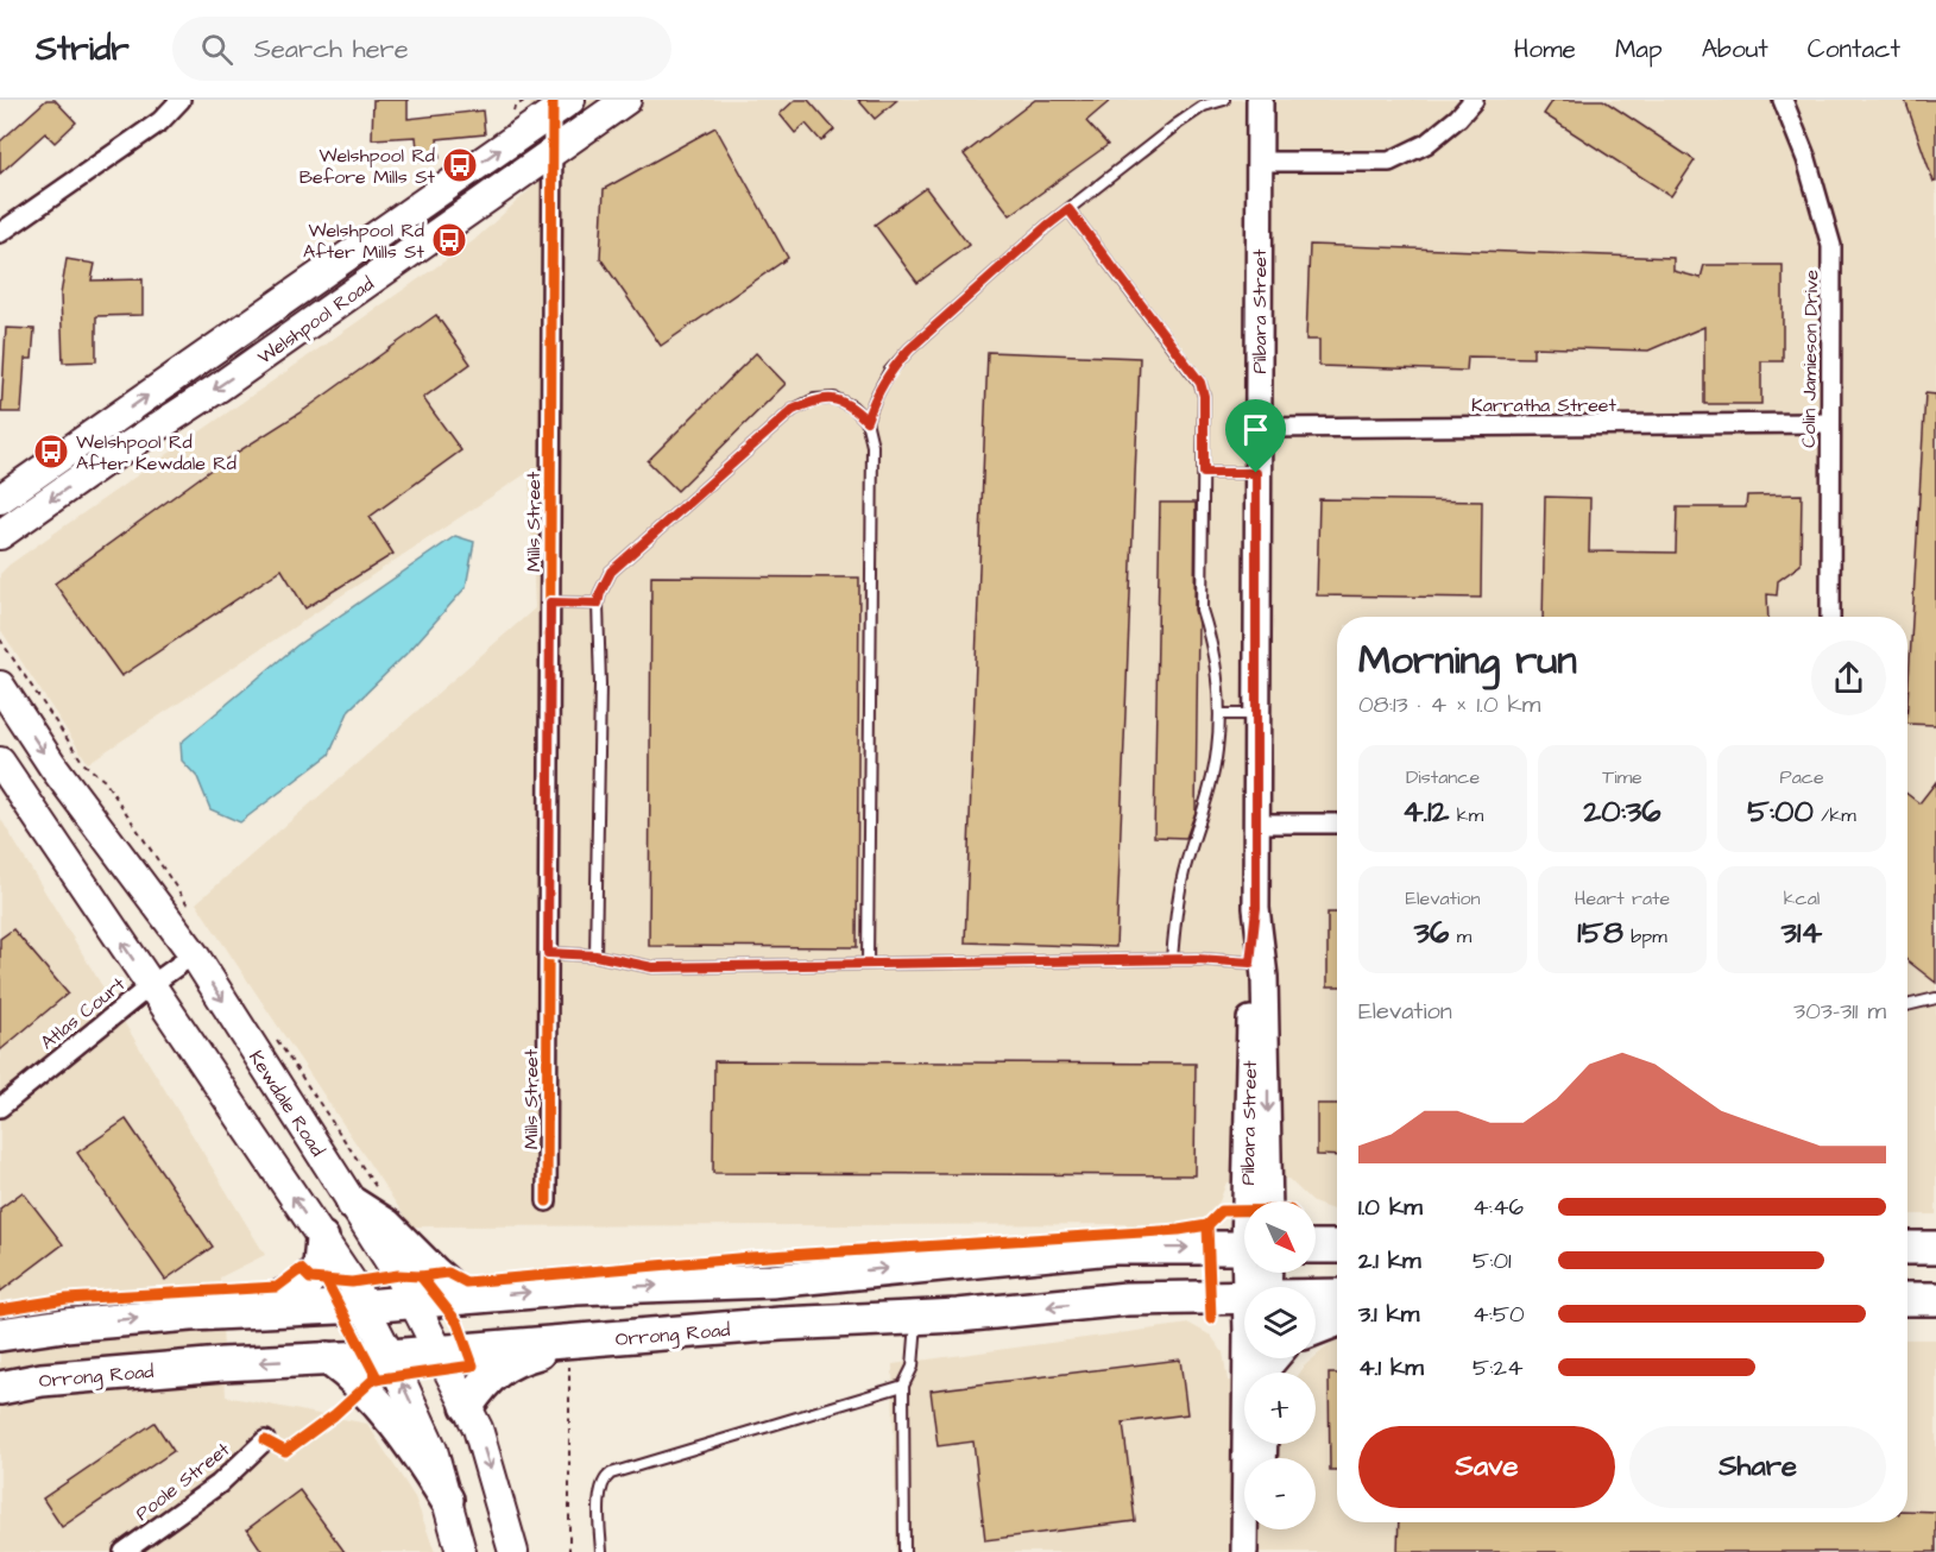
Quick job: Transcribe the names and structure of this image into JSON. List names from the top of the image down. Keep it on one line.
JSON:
{"streets":{"highway":["Orrong Road"],"main road":["Pilbara Street","Welshpool Road","Kewdale Road"],"street":["Colin Jamieson Drive","Karratha Street","Mills Street","Atlas Court","Poole Street"]},"crossings":[["Pilbara Street","Karratha Street"],["Welshpool Road","Mills Street"],["Colin Jamieson Drive","Karratha Street"],["Atlas Court","Kewdale Road"],["Kewdale Road","Orrong Road"]],"places":{"bus stop":["Welshpool Rd Before Mills St","Welshpool Rd After Mills St","Welshpool Rd After Kewdale Rd"]},"north":"bottom right","page":{"header":"Stridr","search":"Search here","nav":["Home","Map","About","Contact"],"heading":["Morning run","08:13 · 4 × 1.0 km"],"stats":[["Distance","4.12 km"],["Time","20:36"],["Pace","5:00 /km"],["Elevation","36 m"],["Heart rate","158 bpm"],["kcal","314"]],"chart":["Elevation","303–311 m"],"list":[{"name":"1.0 km","note":"4:46"},{"name":"2.1 km","note":"5:01"},{"name":"3.1 km","note":"4:50"},{"name":"4.1 km","note":"5:24"}],"map_buttons":["+","−"],"buttons":["Save","Share"]}}
